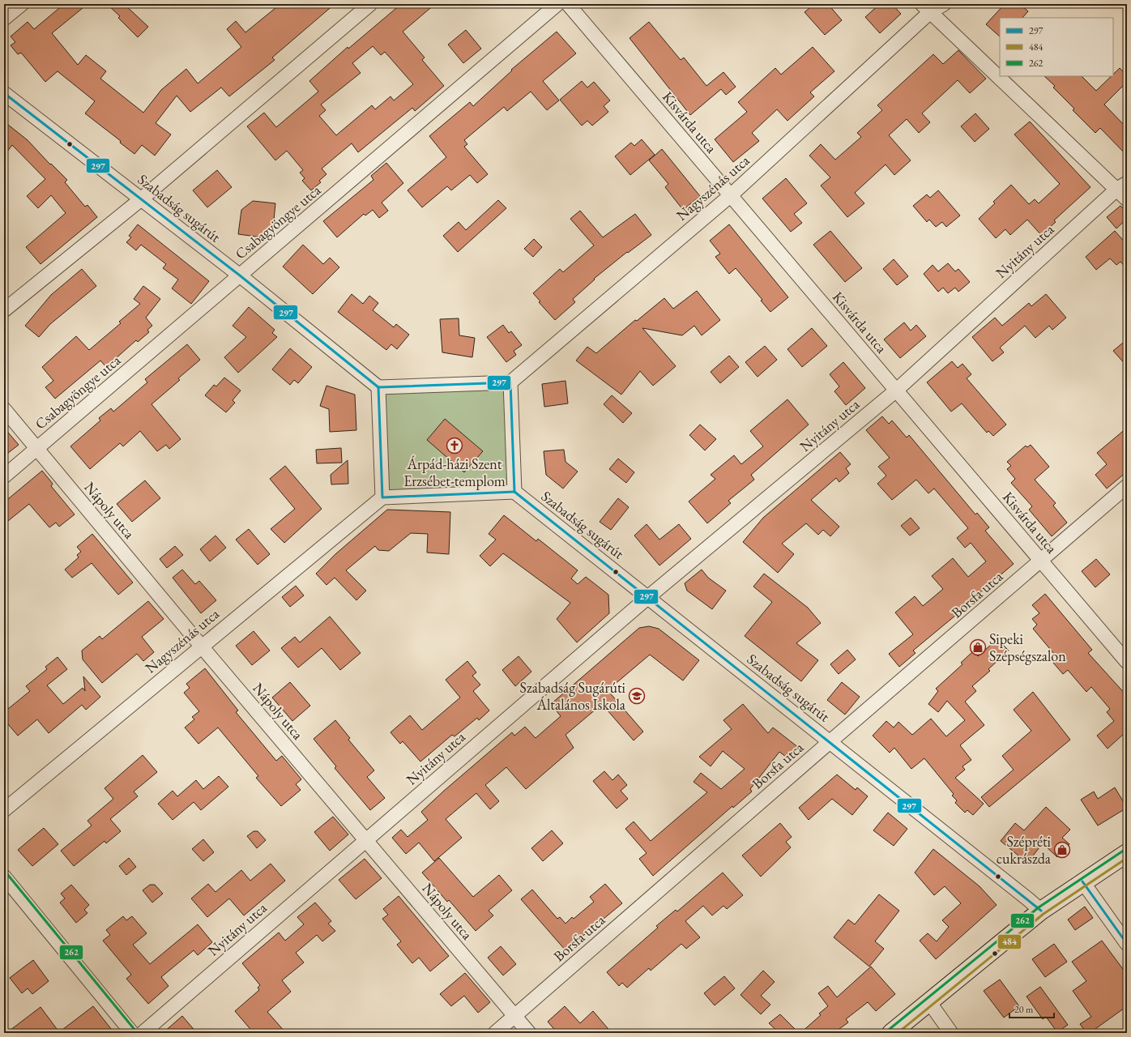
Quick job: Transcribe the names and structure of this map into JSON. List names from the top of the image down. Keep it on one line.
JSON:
{"streets":{"street":["Kisvárda utca","Nagyszénás utca","Szabadság sugárút","Csabagyöngye utca","Nyitány utca","Nápoly utca","Borsfa utca"]},"crossings":[["Kisvárda utca","Nagyszénás utca"],["Kisvárda utca","Nyitány utca"],["Kisvárda utca","Borsfa utca"],["Nagyszénás utca","Nápoly utca"],["Szabadság sugárút","Csabagyöngye utca"],["Szabadság sugárút","Nyitány utca"],["Szabadság sugárút","Borsfa utca"],["Csabagyöngye utca","Nápoly utca"],["Nyitány utca","Nápoly utca"],["Nápoly utca","Borsfa utca"]],"places":{"church":["Árpád-házi Szent Erzsébet-templom"],"shop":["Sipeki Szépségszalon","Szépréti cukrászda"],"school or university":["Szabadság Sugárúti Általános Iskola"]},"lines":["transit line 297","transit line 262","transit line 484"],"legend":["297","484","262"],"scale_bar":"20 m"}
